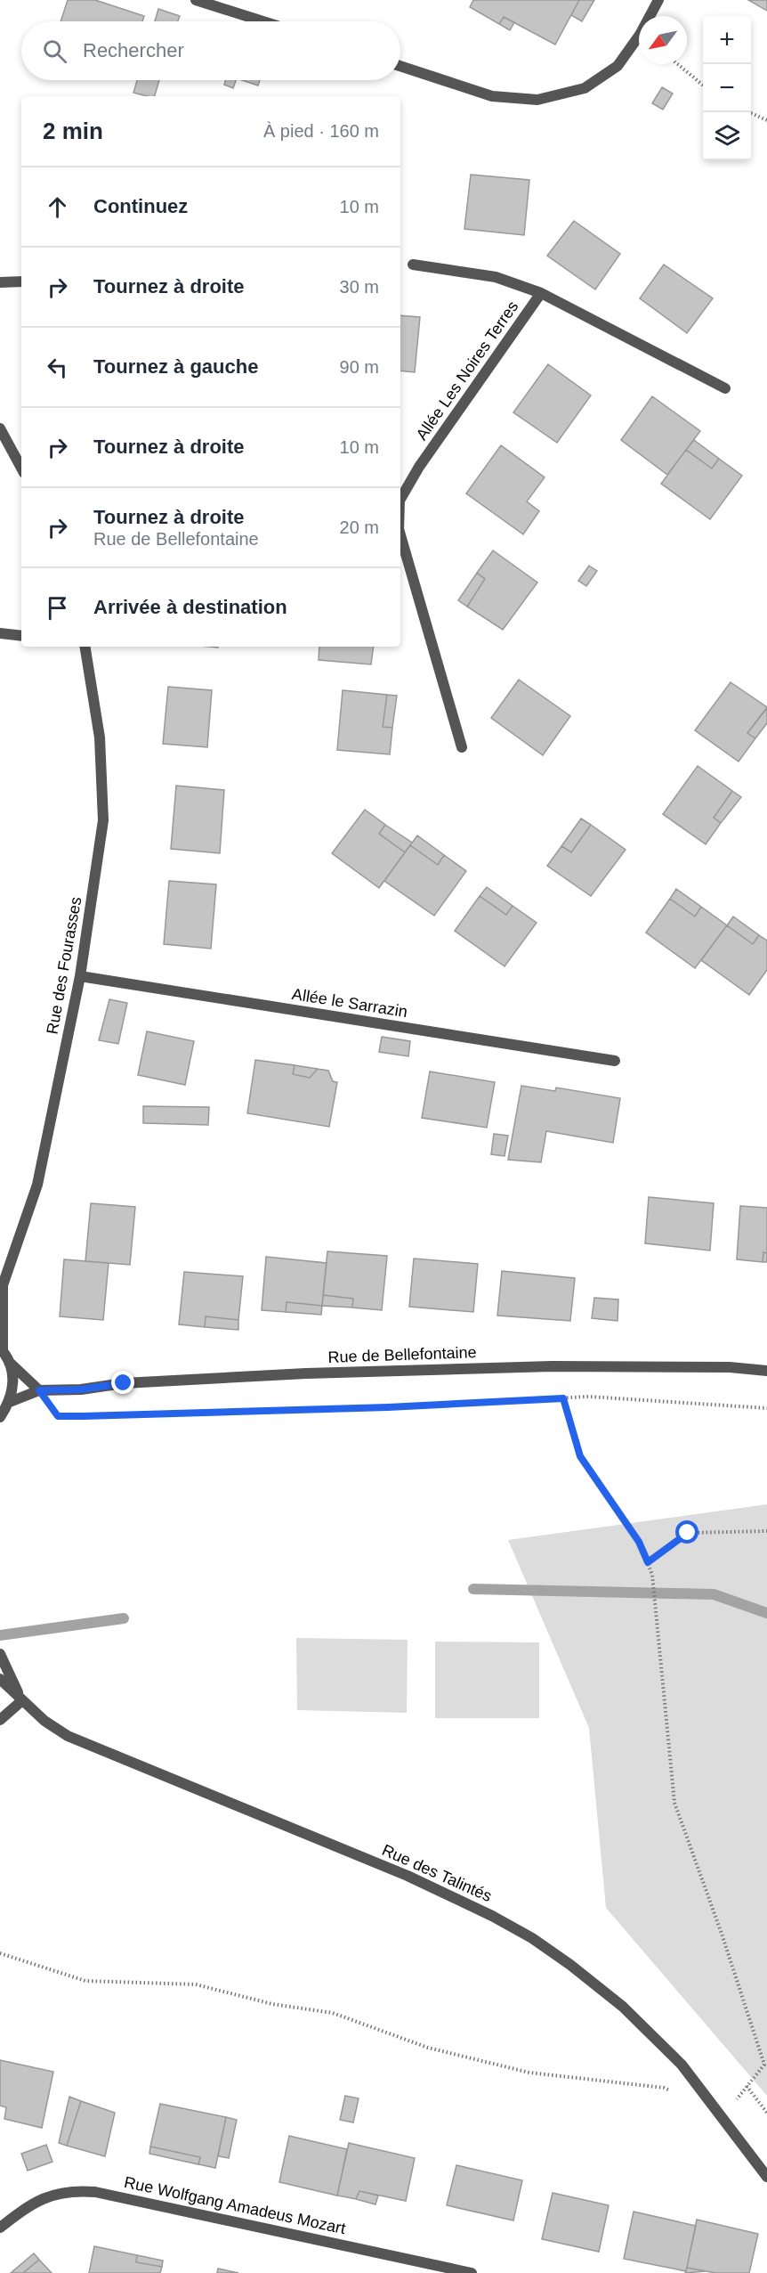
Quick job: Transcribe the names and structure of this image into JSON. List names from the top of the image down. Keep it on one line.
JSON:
{"streets":{"street":["Allée Les Noires Terres","Rue des Fourasses","Allée le Sarrazin","Rue de Bellefontaine","Rue des Talintés","Rue Wolfgang Amadeus Mozart"]},"crossings":[["Rue des Fourasses","Allée le Sarrazin"]],"north":"bottom left","page":{"map_buttons":["+","−"],"search":"Rechercher","heading":["2 min","À pied · 160 m"],"list":[["Continuez","10 m"],["Tournez à droite","30 m"],["Tournez à gauche","90 m"],["Tournez à droite","10 m"],["Tournez à droite","Rue de Bellefontaine","20 m"],"Arrivée à destination"]}}
